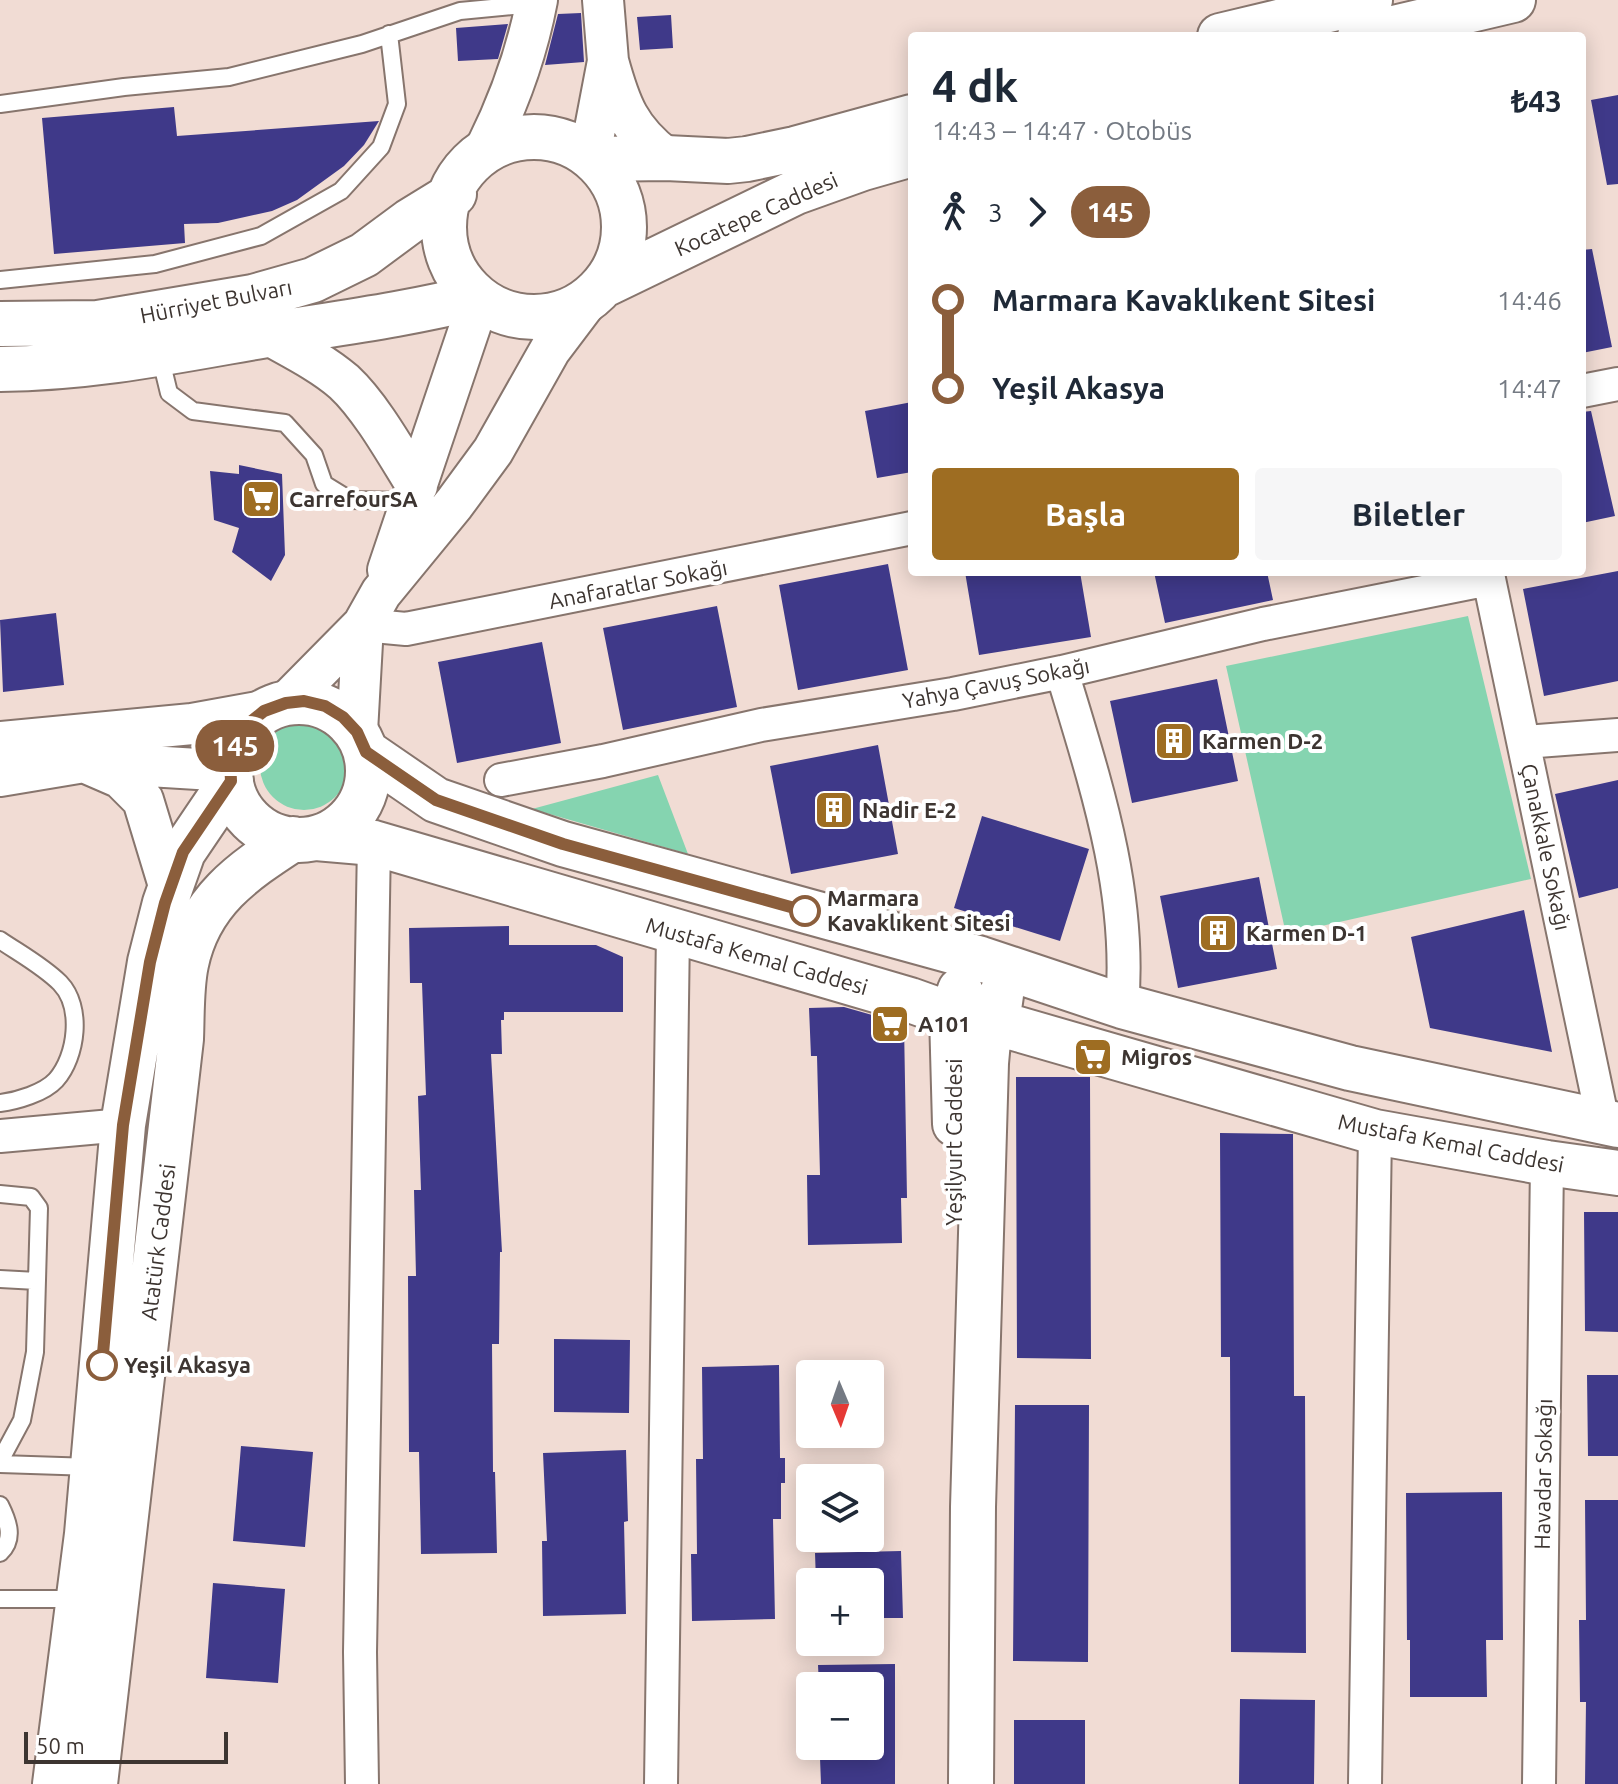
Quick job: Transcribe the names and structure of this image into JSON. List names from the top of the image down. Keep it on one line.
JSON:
{"streets":{"main road":["Kocatepe Caddesi","Hürriyet Bulvarı","Mustafa Kemal Caddesi","Yeşilyurt Caddesi","Atatürk Caddesi"],"street":["Anafaratlar Sokağı","Yahya Çavuş Sokağı","Çanakkale Sokağı","Havadar Sokağı"]},"crossings":[["Kocatepe Caddesi","Hürriyet Bulvarı"],["Yahya Çavuş Sokağı","Çanakkale Sokağı"],["Mustafa Kemal Caddesi","Yeşilyurt Caddesi"],["Mustafa Kemal Caddesi","Atatürk Caddesi"],["Mustafa Kemal Caddesi","Havadar Sokağı"]],"places":{"supermarket":["CarrefourSA","A101","Migros"],"building":["Karmen D-2","Nadir E-2","Karmen D-1"],"other":["Marmara Kavaklıkent Sitesi","Yeşil Akasya"]},"lines":["bus line 145"],"scale_bar":"50 m","north":"bottom","page":{"on_map":"145","heading":["4 dk","14:43 – 14:47 · Otobüs","₺43"],"legs":["3","145"],"list":[{"name":"Marmara Kavaklıkent Sitesi","value":"14:46"},{"name":"Yeşil Akasya","value":"14:47"}],"buttons":["Başla","Biletler"],"map_buttons":["+","−"],"scale":"50 m"}}
